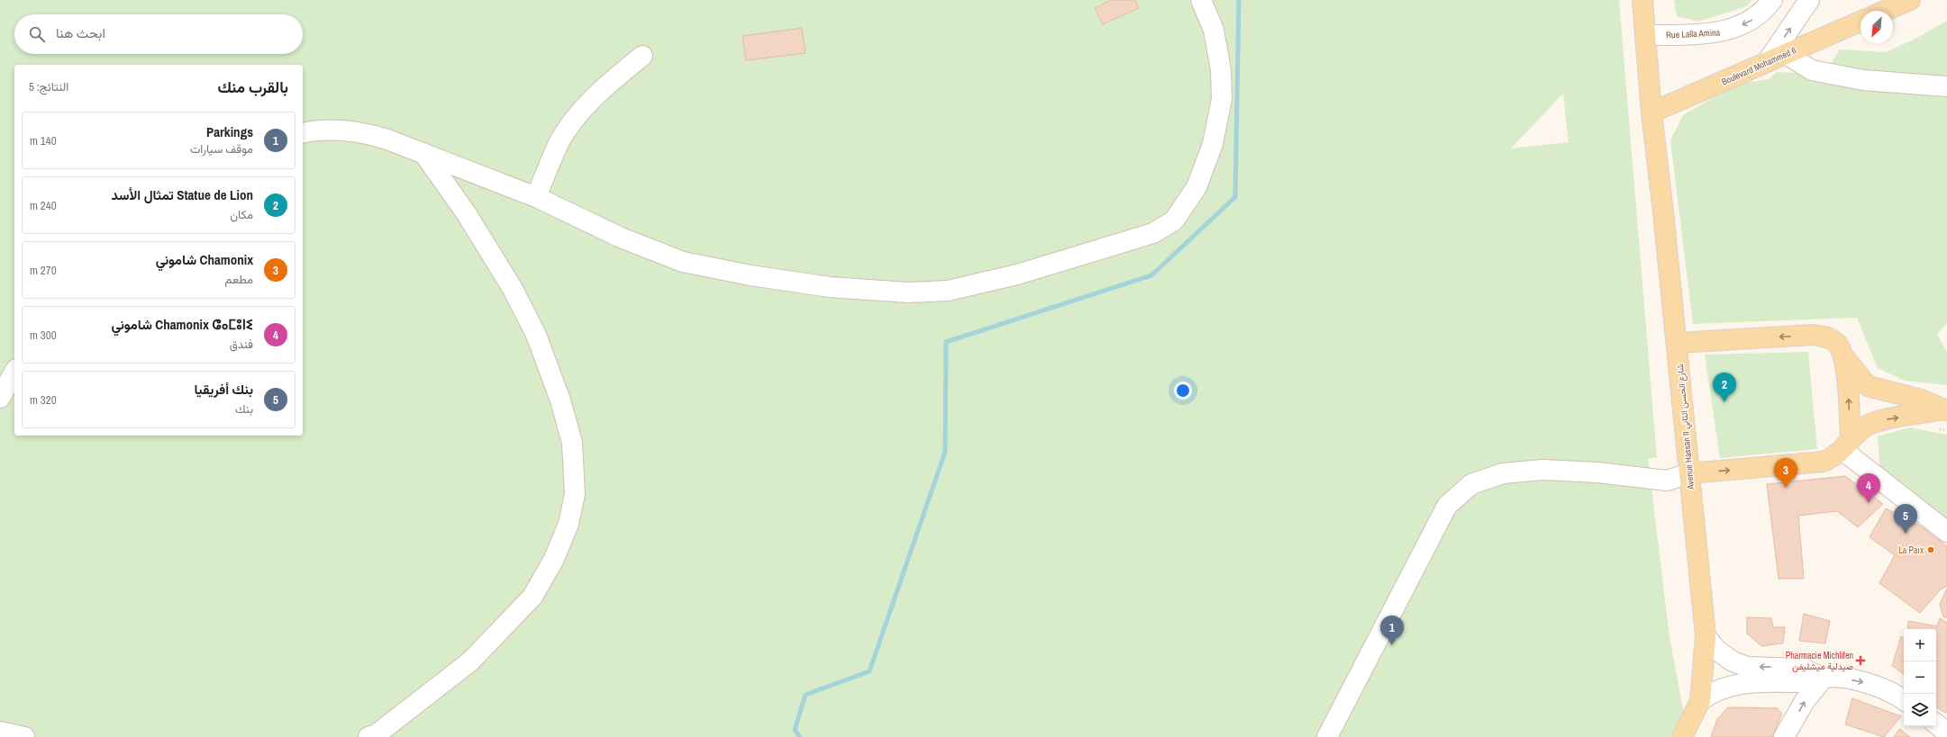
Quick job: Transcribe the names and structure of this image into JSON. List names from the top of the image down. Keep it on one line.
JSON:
{"streets":{"main road":["Boulevard Mohammed 6","Avenue Hassan II شارع الحسن الثاني"],"street":["Rue Lalla Amina"]},"crossings":[["Rue Lalla Amina","Avenue Hassan II شارع الحسن الثاني"],["Boulevard Mohammed 6","Avenue Hassan II شارع الحسن الثاني"]],"one_way":["Rue Lalla Amina"],"places":{"other":["La Paix"],"health":["Pharmacie Michlifen صيدلية ميشليفن"]},"north":"bottom left","page":{"search":"ابحث هنا","heading":["بالقرب منك","النتائج: 5"],"list":[{"mark":"1","name":"Parkings","note":"موقف سيارات","value":"140 m"},{"mark":"2","name":"Statue de Lion تمثال الأسد","note":"مكان","value":"240 m"},{"mark":"3","name":"Chamonix شاموني","note":"مطعم","value":"270 m"},{"mark":"4","name":"Chamonix ⵛⴰⵎⵓⵏⵉ شاموني","note":"فندق","value":"300 m"},{"mark":"5","name":"بنك أفريقيا","note":"بنك","value":"320 m"}],"pins":["2","3","4","5","1"],"map_buttons":["+","−"]}}
